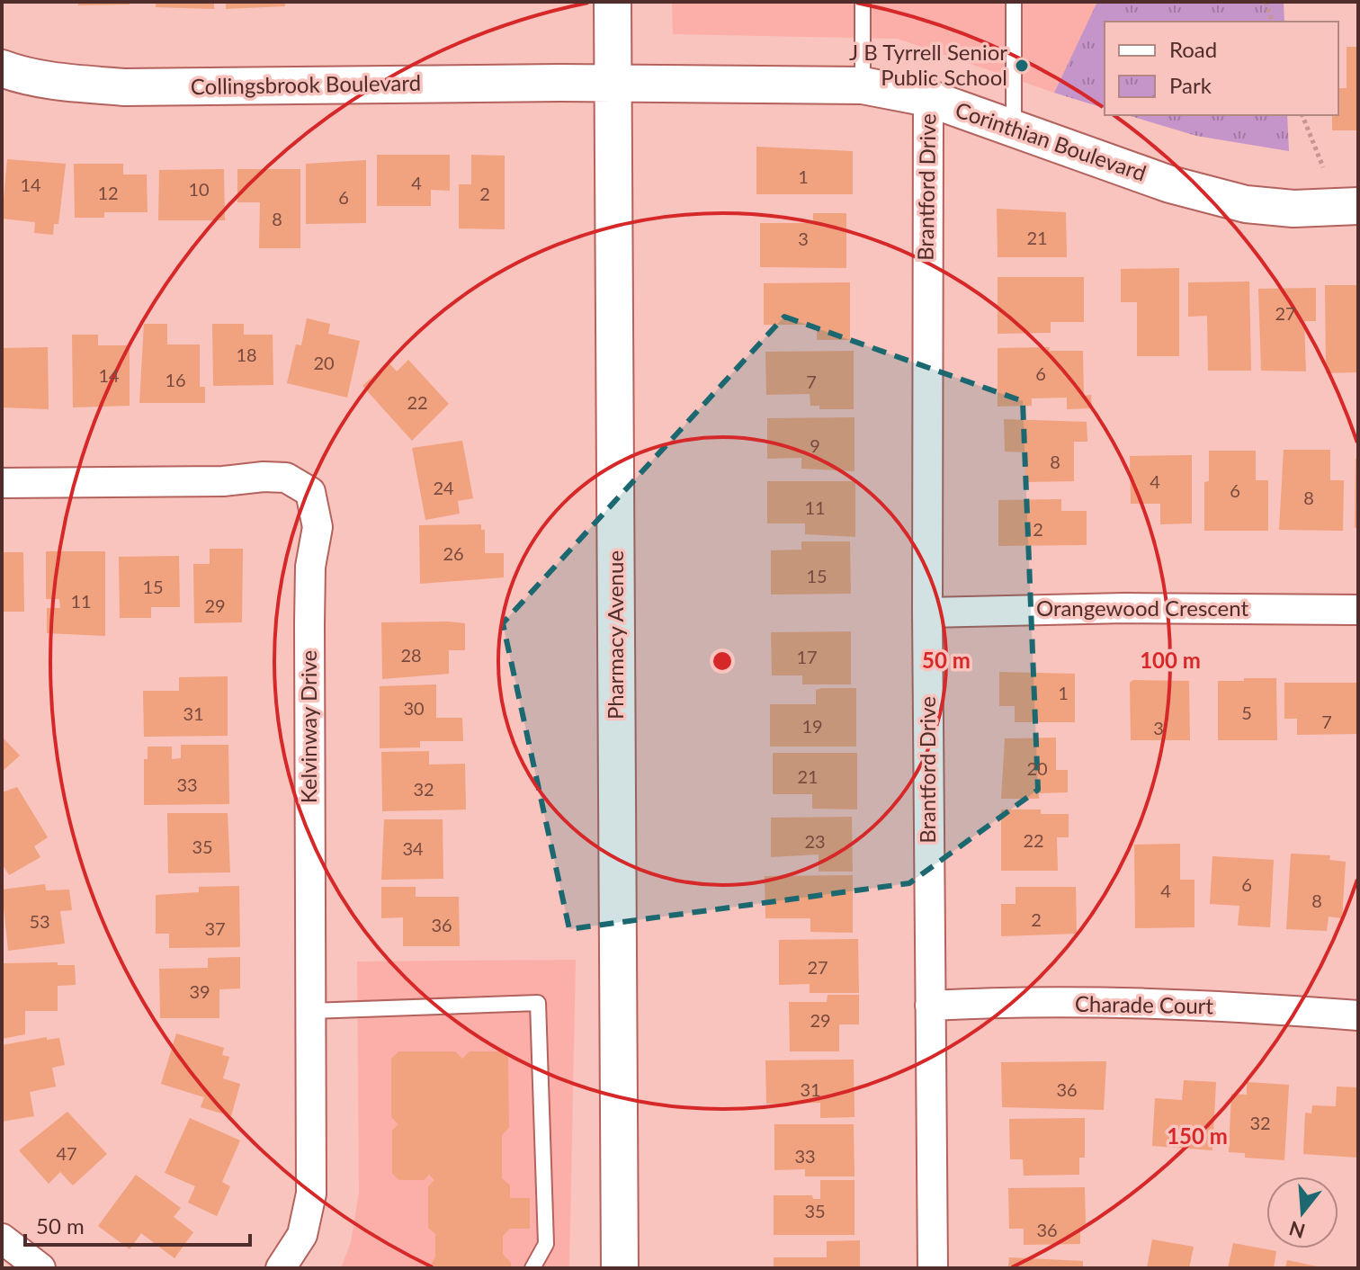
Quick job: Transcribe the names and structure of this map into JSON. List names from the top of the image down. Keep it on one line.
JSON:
{"streets":{"street":["Collingsbrook Boulevard","Corinthian Boulevard","Brantford Drive","Orangewood Crescent","Pharmacy Avenue","Kelvinway Drive","Charade Court"]},"crossings":[["Collingsbrook Boulevard","Corinthian Boulevard"],["Collingsbrook Boulevard","Pharmacy Avenue"],["Corinthian Boulevard","Brantford Drive"],["Corinthian Boulevard","Pharmacy Avenue"],["Brantford Drive","Orangewood Crescent"],["Brantford Drive","Charade Court"]],"places":["J B Tyrrell Senior Public School"],"house_numbers":["1","4","14","10","12","2","6","8","21","3","27","18","20","6","14","16","7","22","9","8","4","24","6","8","11","2","26","15","15","11","29","28","17","1","30","5","31","7","19","3","20","21","33","32","22","23","35","34","6","4","8","2","53","36","37","27","39","29","31","36","32","47","33","35","36"],"legend":["Road","Park"],"scale_bar":"50 m","north":"bottom","rings":["50 m","100 m","150 m"]}
